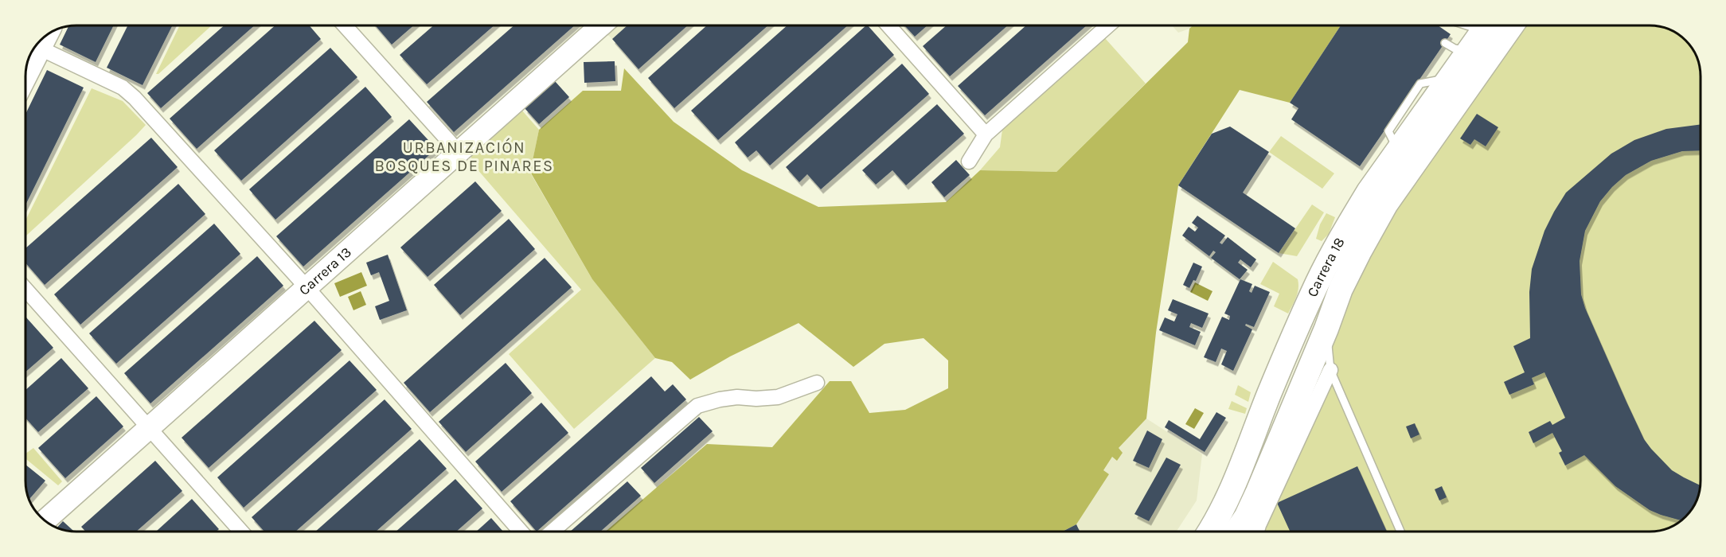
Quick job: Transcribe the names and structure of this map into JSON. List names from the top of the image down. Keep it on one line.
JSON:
{"streets":{"main road":["Carrera 18"],"street":["Carrera 13"]},"districts":["URBANIZACIÓN BOSQUES DE PINARES"]}
